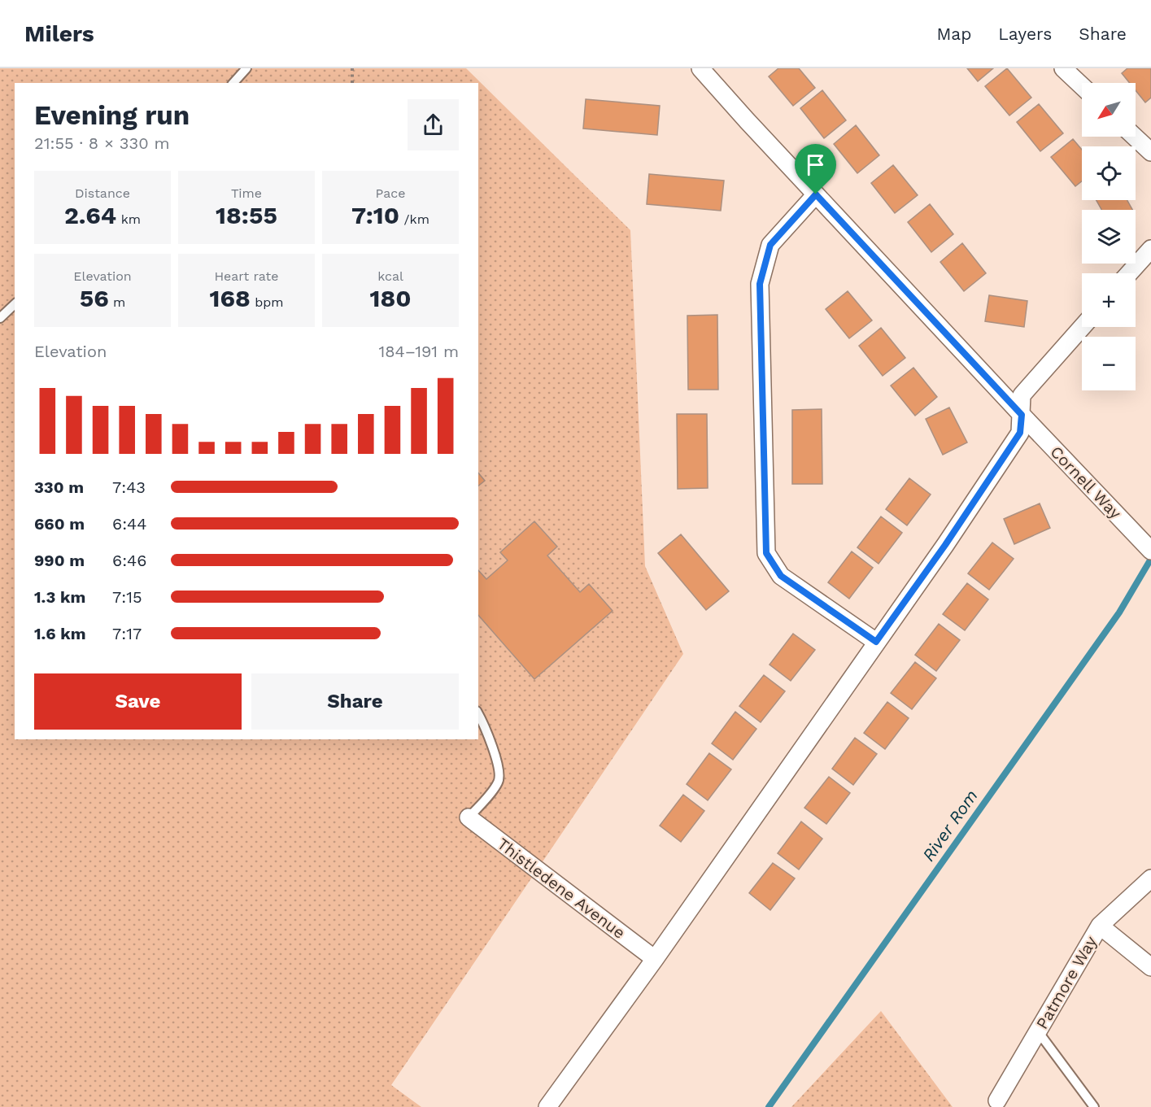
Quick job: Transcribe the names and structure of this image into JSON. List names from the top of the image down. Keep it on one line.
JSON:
{"streets":{"street":["Cornell Way","Thistledene Avenue","Patmore Way"]},"water":["River Rom"],"north":"bottom left","page":{"header":"Milers","nav":["Map","Layers","Share"],"map_buttons":["+","−"],"heading":["Evening run","21:55 · 8 × 330 m"],"stats":[["Distance","2.64 km"],["Time","18:55"],["Pace","7:10 /km"],["Elevation","56 m"],["Heart rate","168 bpm"],["kcal","180"]],"chart":["Elevation","184–191 m"],"list":[{"name":"330 m","note":"7:43"},{"name":"660 m","note":"6:44"},{"name":"990 m","note":"6:46"},{"name":"1.3 km","note":"7:15"},{"name":"1.6 km","note":"7:17"}],"buttons":["Save","Share"]}}
